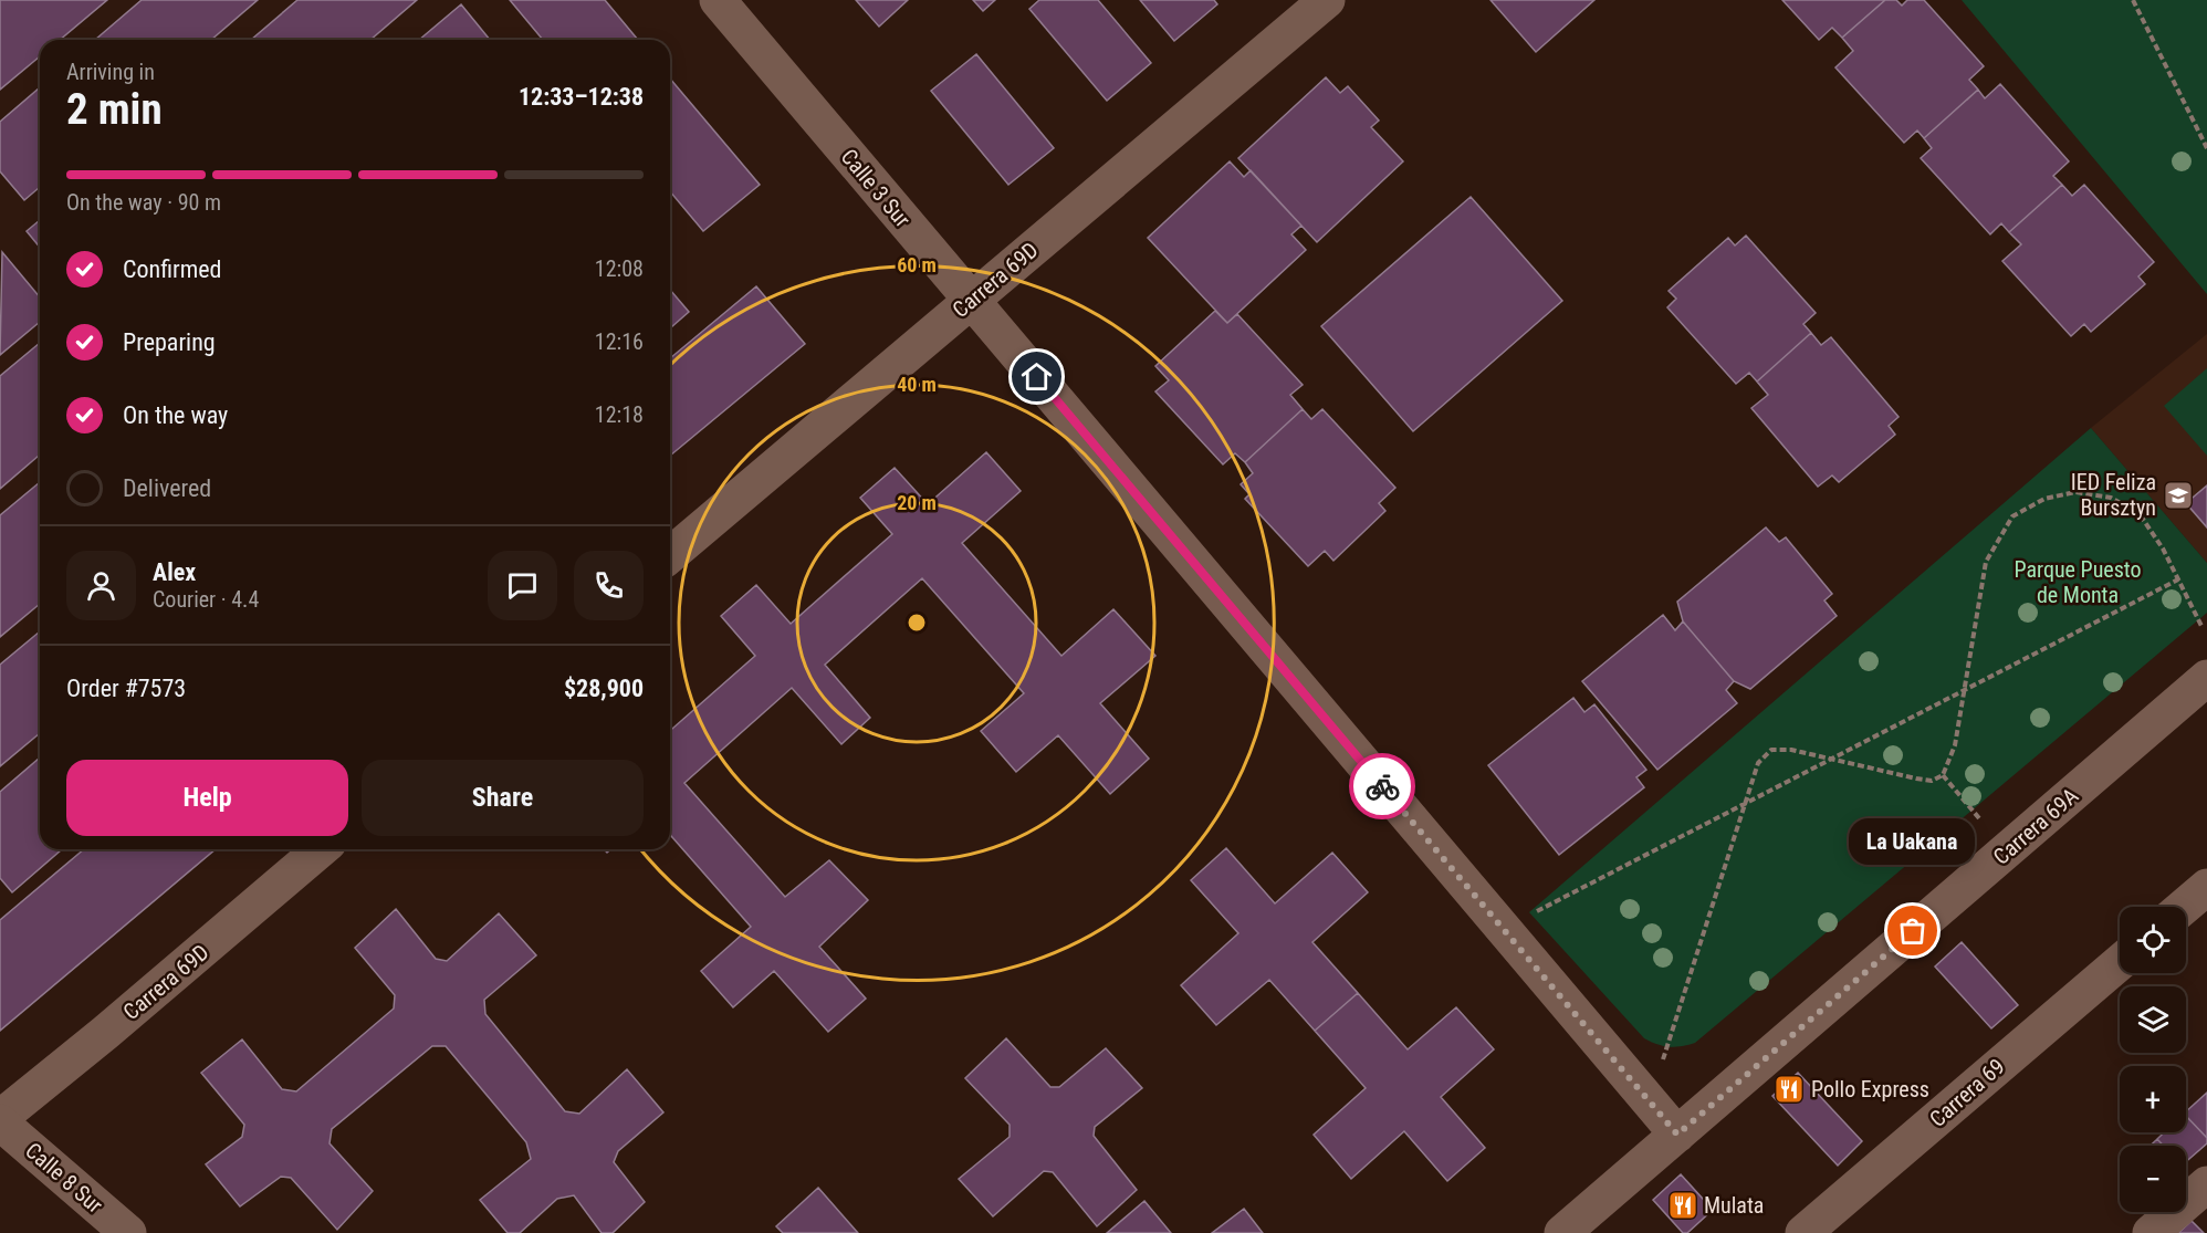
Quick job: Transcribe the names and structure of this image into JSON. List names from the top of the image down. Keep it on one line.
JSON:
{"streets":{"street":["Calle 3 Sur","Carrera 69D","Carrera 69A","Carrera 69","Calle 8 Sur"]},"crossings":[["Calle 3 Sur","Carrera 69D"],["Calle 3 Sur","Carrera 69A"],["Carrera 69D","Calle 8 Sur"]],"parks":["Parque Puesto de Monta"],"places":{"school or university":["IED Feliza Bursztyn"],"other":["La Uakana"],"restaurant":["Pollo Express","Mulata"]},"page":{"heading":["2 min","Arriving in","12:33–12:38"],"panel":["Alex","Courier · 4.4","Order #7573","$28,900"],"bar":"On the way · 90 m","list":[["Confirmed","12:08"],["Preparing","12:16"],["On the way","12:18"],"Delivered"],"buttons":["Help","Share"],"bubble":"La Uakana","map_buttons":["+","−"]},"rings":["60 m","40 m","20 m"]}
